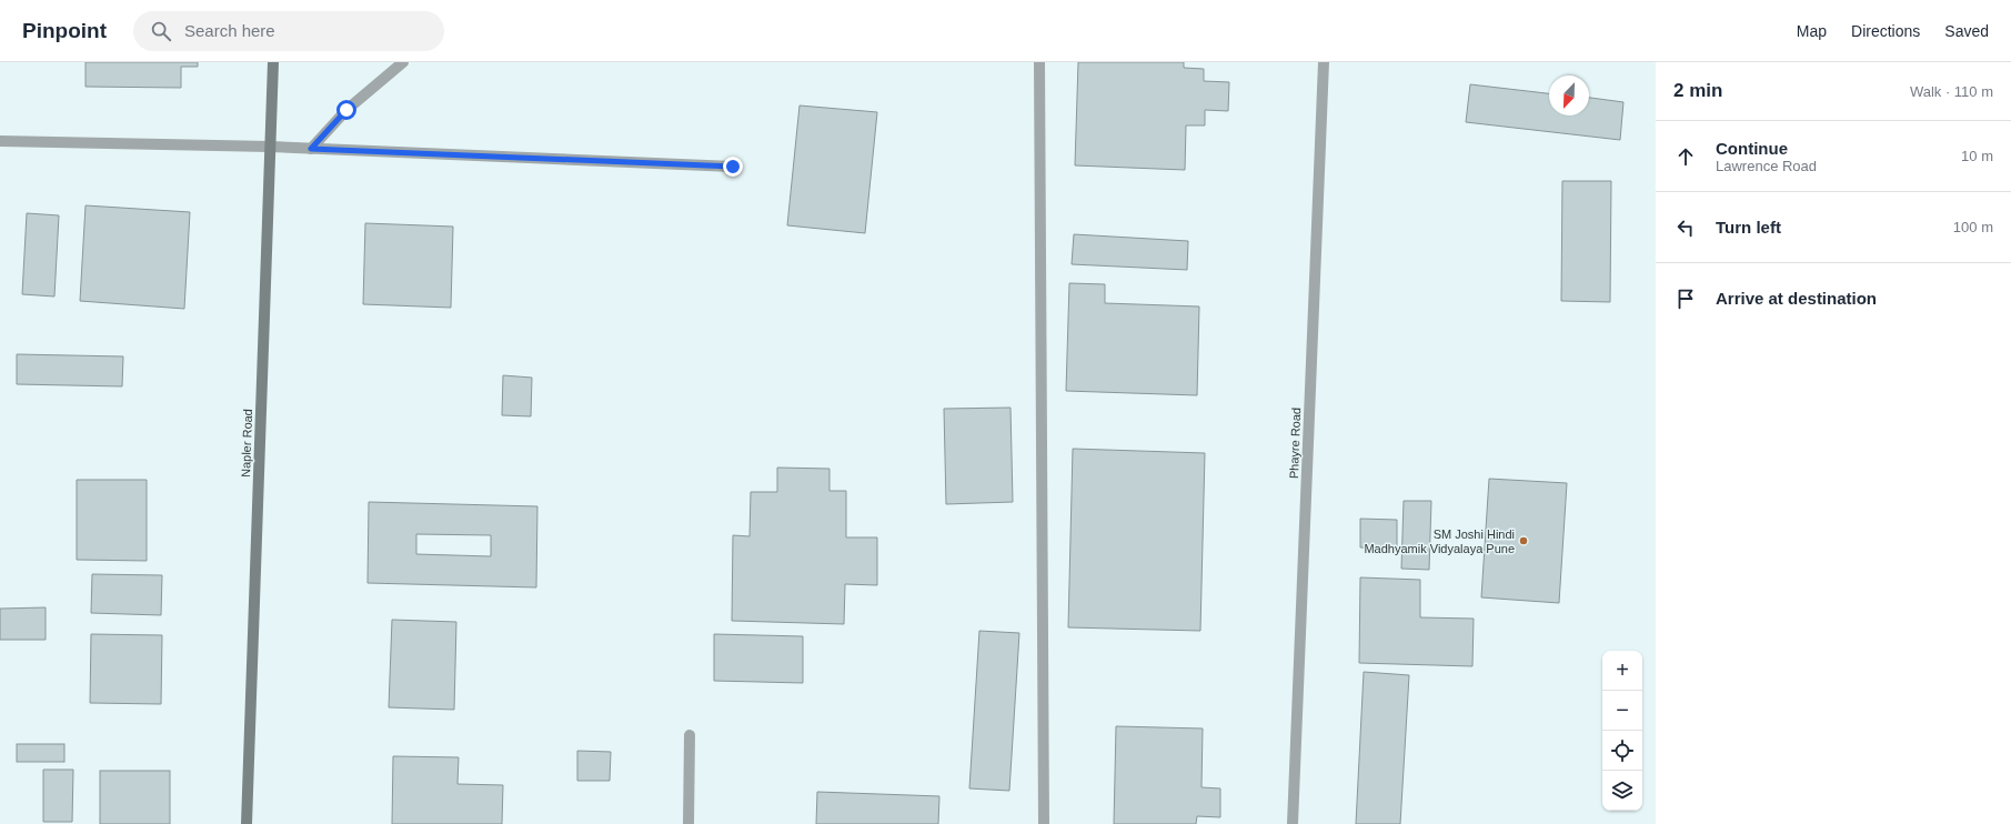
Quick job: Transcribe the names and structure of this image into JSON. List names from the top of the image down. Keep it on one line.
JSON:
{"streets":{"street":["Napler Road","Phayre Road"]},"places":["SM Joshi Hindi Madhyamik Vidyalaya Pune"],"north":"bottom left","page":{"header":"Pinpoint","search":"Search here","nav":["Map","Directions","Saved"],"heading":["2 min","Walk · 110 m"],"list":[["Continue","Lawrence Road","10 m"],["Turn left","100 m"],"Arrive at destination"],"map_buttons":["+","−"]}}
